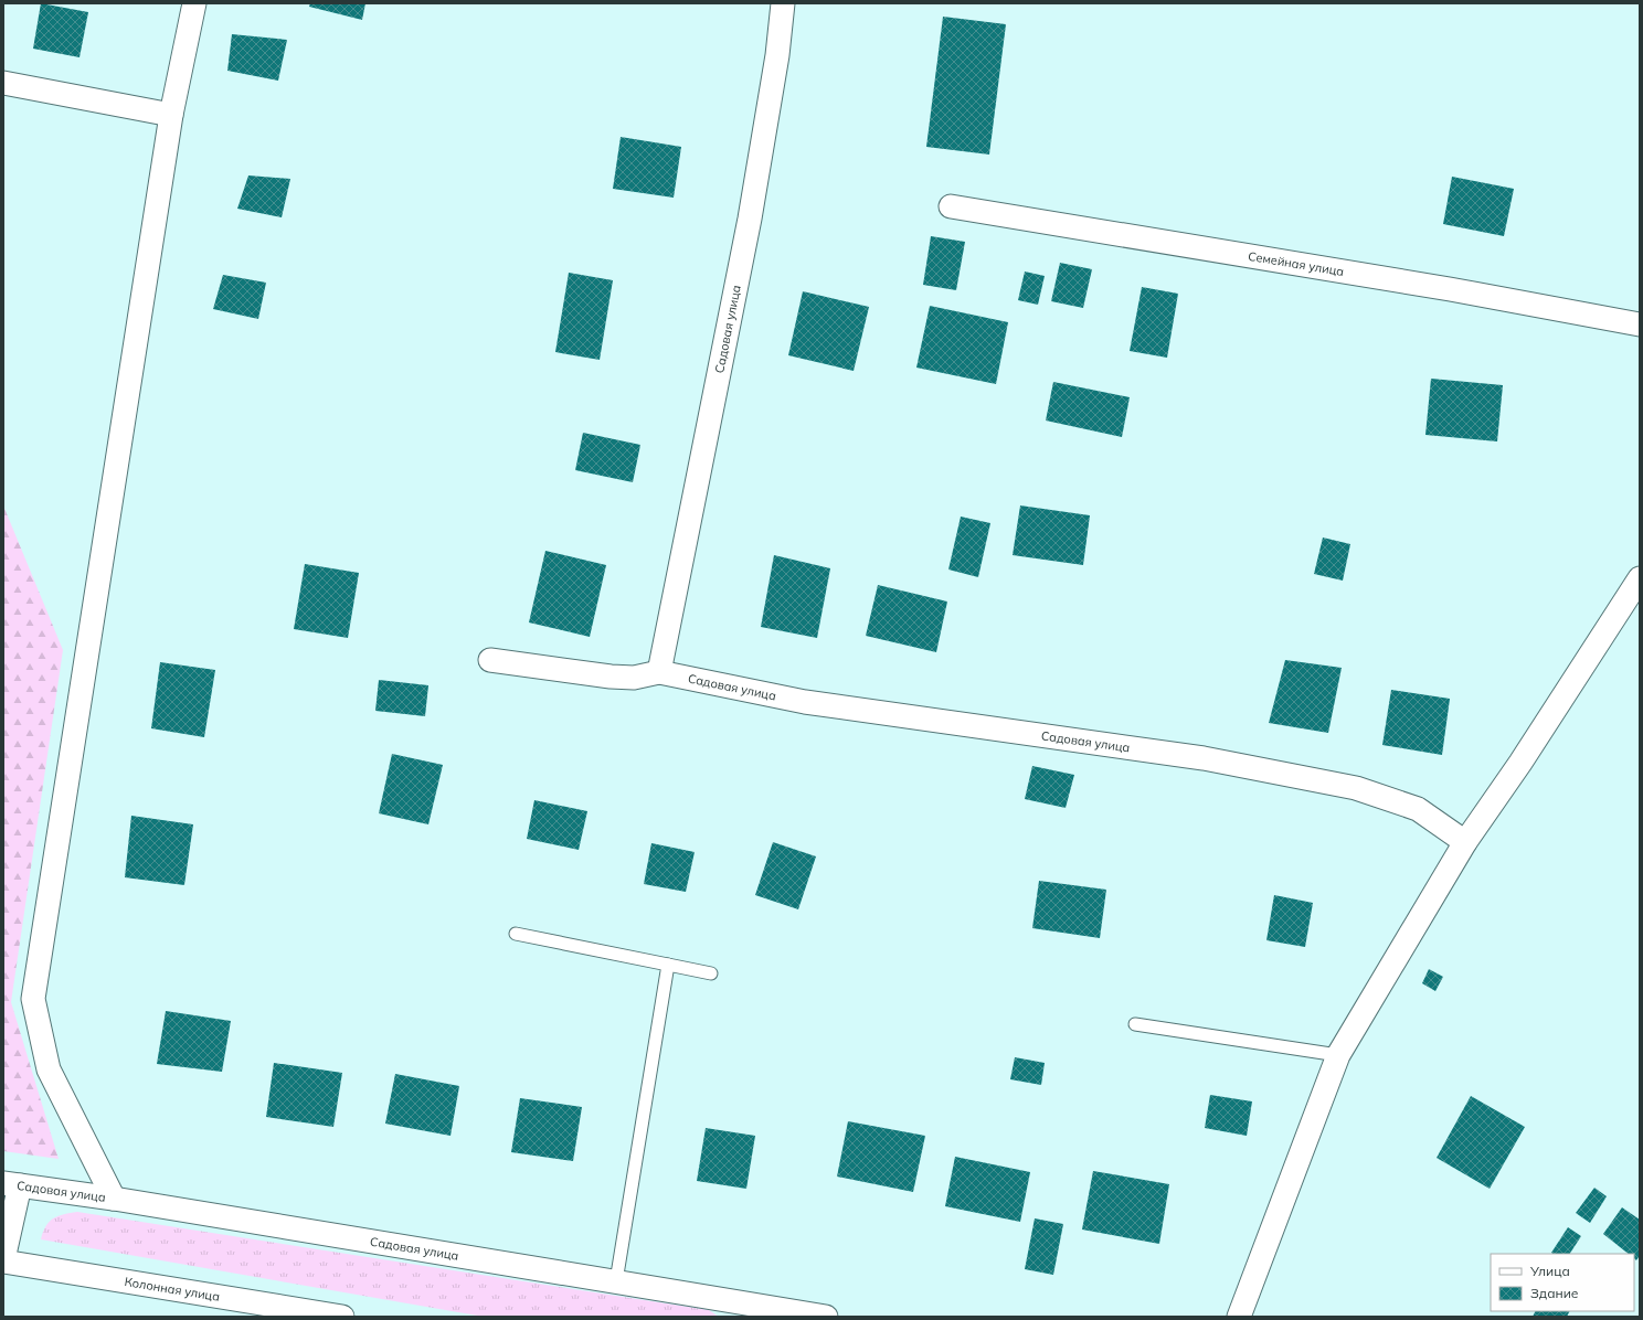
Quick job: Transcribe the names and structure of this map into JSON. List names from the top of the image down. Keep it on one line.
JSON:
{"streets":{"street":["Семейная улица","Садовая улица","Колонная улица"]},"legend":["Улица","Здание"]}
